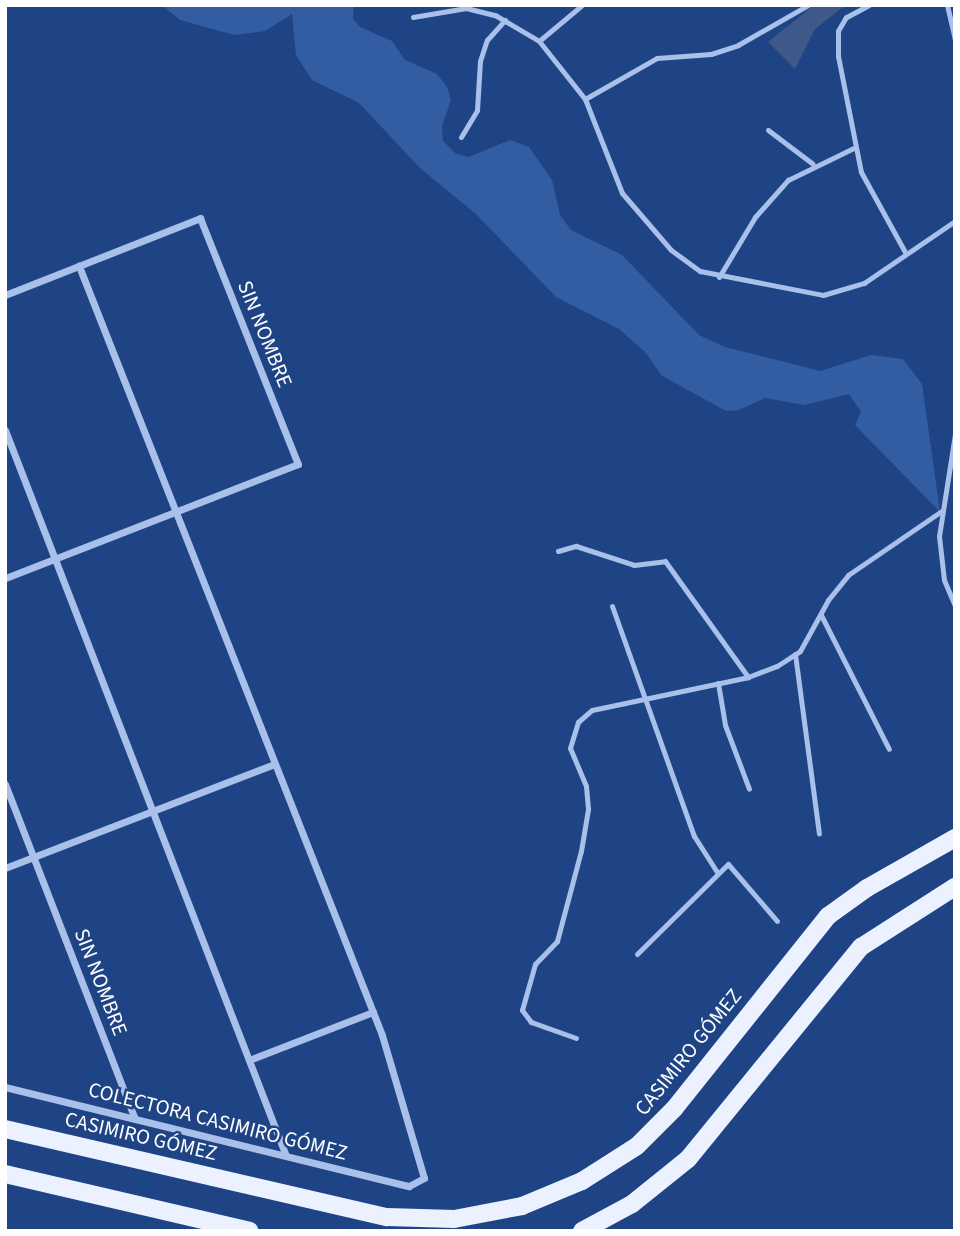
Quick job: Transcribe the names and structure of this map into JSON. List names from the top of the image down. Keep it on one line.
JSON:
{"streets":{"main road":["CASIMIRO GÓMEZ"],"street":["SIN NOMBRE","COLECTORA CASIMIRO GÓMEZ"]},"crossings":[["SIN NOMBRE","COLECTORA CASIMIRO GÓMEZ"]]}
